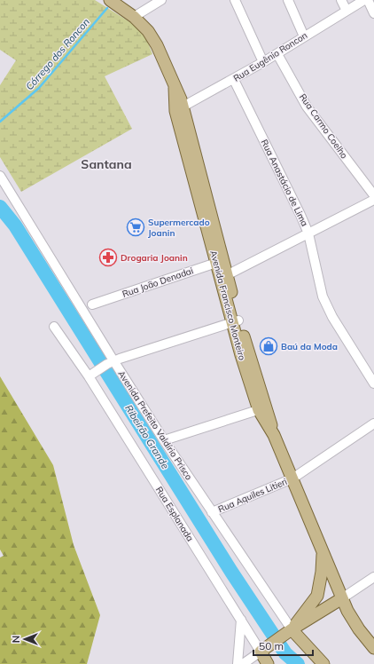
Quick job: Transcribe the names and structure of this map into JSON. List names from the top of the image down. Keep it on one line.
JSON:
{"streets":{"main road":["Avenida Francisco Monteiro","Avenida Prefeito Valdírio Prisco"],"street":["Rua Eugênio Roncon","Rua Carmo Coelho","Rua Anastácio de Lima","Rua João Denadai","Rua Aquiles Litieri","Rua Esplanada"]},"crossings":[["Rua Eugênio Roncon","Rua Carmo Coelho"],["Rua Eugênio Roncon","Rua Anastácio de Lima"],["Rua Eugênio Roncon","Avenida Francisco Monteiro"],["Rua João Denadai","Avenida Francisco Monteiro"],["Avenida Francisco Monteiro","Rua Aquiles Litieri"],["Avenida Prefeito Valdírio Prisco","Rua Aquiles Litieri"]],"districts":["Santana"],"water":["Córrego dos Roncon","Ribeirão Grande"],"places":{"supermarket":["Supermercado Joanin"],"pharmacy":["Drogaria Joanin"],"shop":["Baú da Moda"]},"scale_bar":"50 m","north":"left"}
